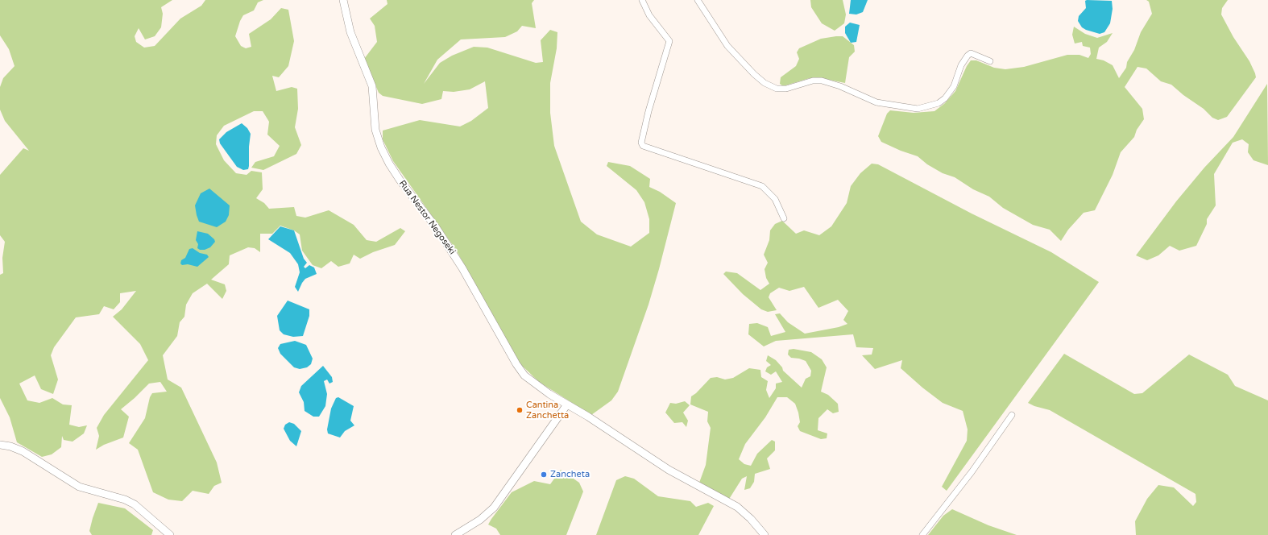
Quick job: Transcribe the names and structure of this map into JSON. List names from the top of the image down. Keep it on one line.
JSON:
{"streets":{"street":["Rua Nestor Negoseki"]},"places":["Cantina Zanchetta","Zancheta"]}
